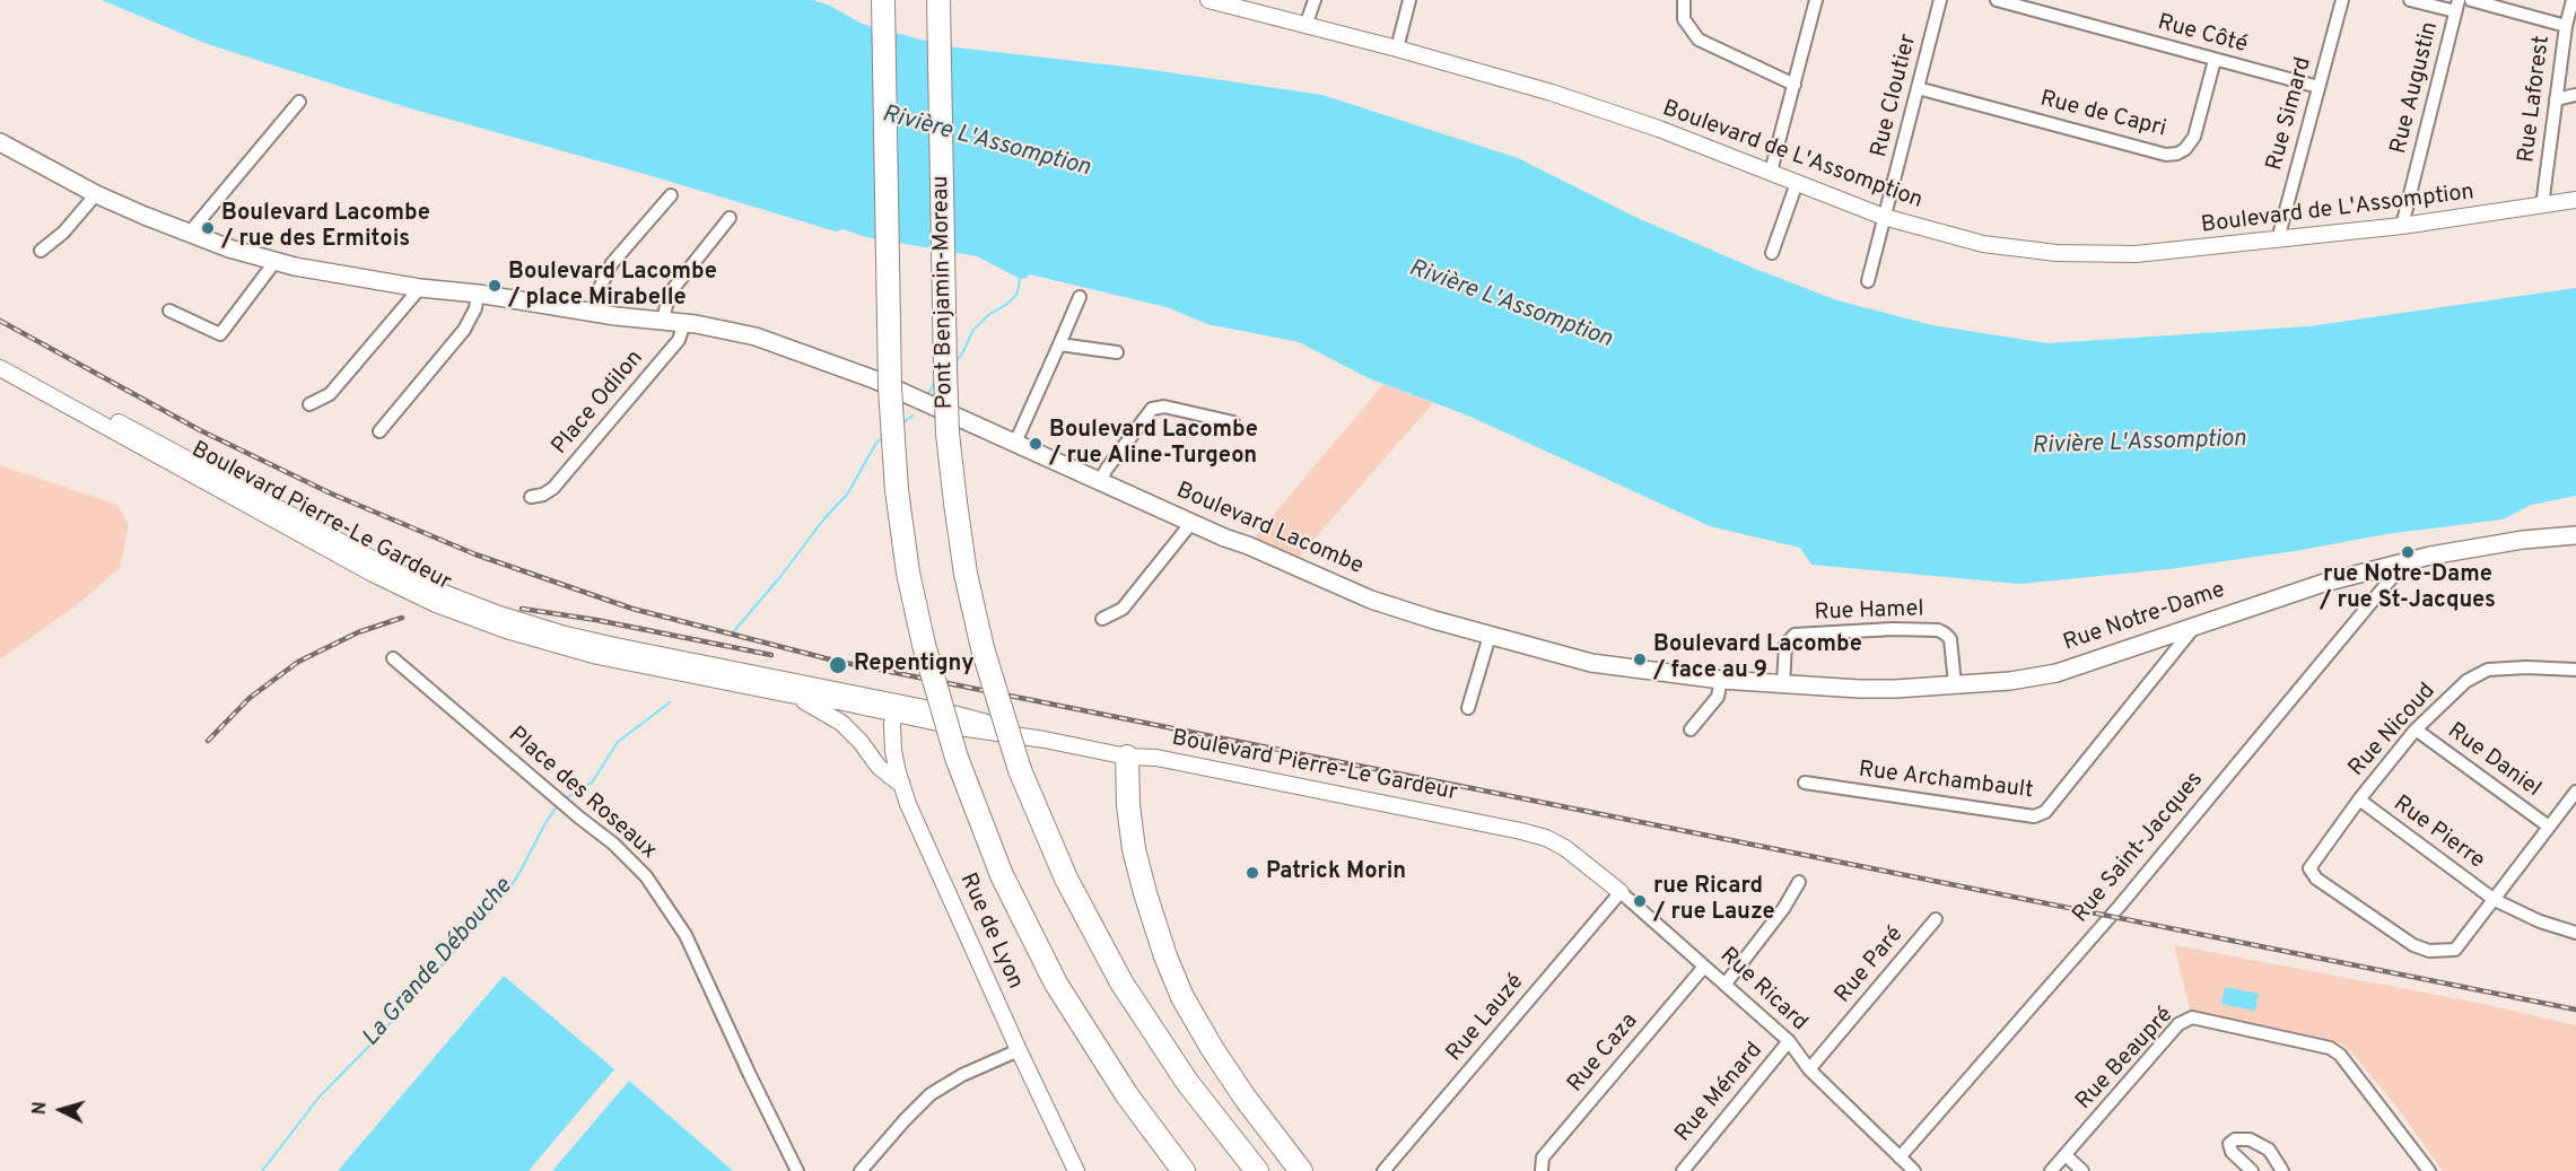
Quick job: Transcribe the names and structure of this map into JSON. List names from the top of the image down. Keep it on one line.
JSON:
{"streets":{"highway":["Pont Benjamin-Moreau"],"main road":["Boulevard Lacombe","Rue Notre-Dame"],"street":["Rue Côté","Rue Augustin","Rue Cloutier","Rue Laforest","Rue Simard","Rue de Capri","Boulevard de L'Assomption","Place Odilon","Boulevard Pierre-Le Gardeur","Rue Hamel","Rue Nicoud","Rue Daniel","Rue Archambault","Place des Roseaux","Rue Pierre","Rue Saint-Jacques","Rue de Lyon","Rue Paré","Rue Ricard","Rue Lauzé","Rue Caza","Rue Beaupré","Rue Ménard"]},"crossings":[["Rue Côté","Rue Simard"],["Rue Côté","Rue de Capri"],["Rue Augustin","Boulevard de L'Assomption"],["Rue Cloutier","Rue de Capri"],["Rue Cloutier","Boulevard de L'Assomption"],["Rue Laforest","Boulevard de L'Assomption"],["Rue Simard","Boulevard de L'Assomption"],["Place Odilon","Boulevard Lacombe"],["Boulevard Pierre-Le Gardeur","Rue de Lyon"],["Boulevard Pierre-Le Gardeur","Rue Ricard"],["Boulevard Lacombe","Rue Notre-Dame"],["Rue Hamel","Rue Notre-Dame"],["Rue Notre-Dame","Rue Archambault"],["Rue Notre-Dame","Rue Saint-Jacques"],["Rue Nicoud","Rue Daniel"],["Rue Nicoud","Rue Pierre"],["Rue Saint-Jacques","Rue Ricard"],["Rue Paré","Rue Ricard"],["Rue Ricard","Rue Lauzé"],["Rue Ricard","Rue Caza"],["Rue Ricard","Rue Ménard"]],"water":["Rivière L'Assomption","La Grande Débouche"],"places":["Boulevard Lacombe / rue des Ermitois","Boulevard Lacombe / place Mirabelle","Boulevard Lacombe / rue Aline-Turgeon","rue Notre-Dame / rue St-Jacques","Boulevard Lacombe / face au 9","Repentigny","Patrick Morin","rue Ricard / rue Lauze"],"north":"left"}
